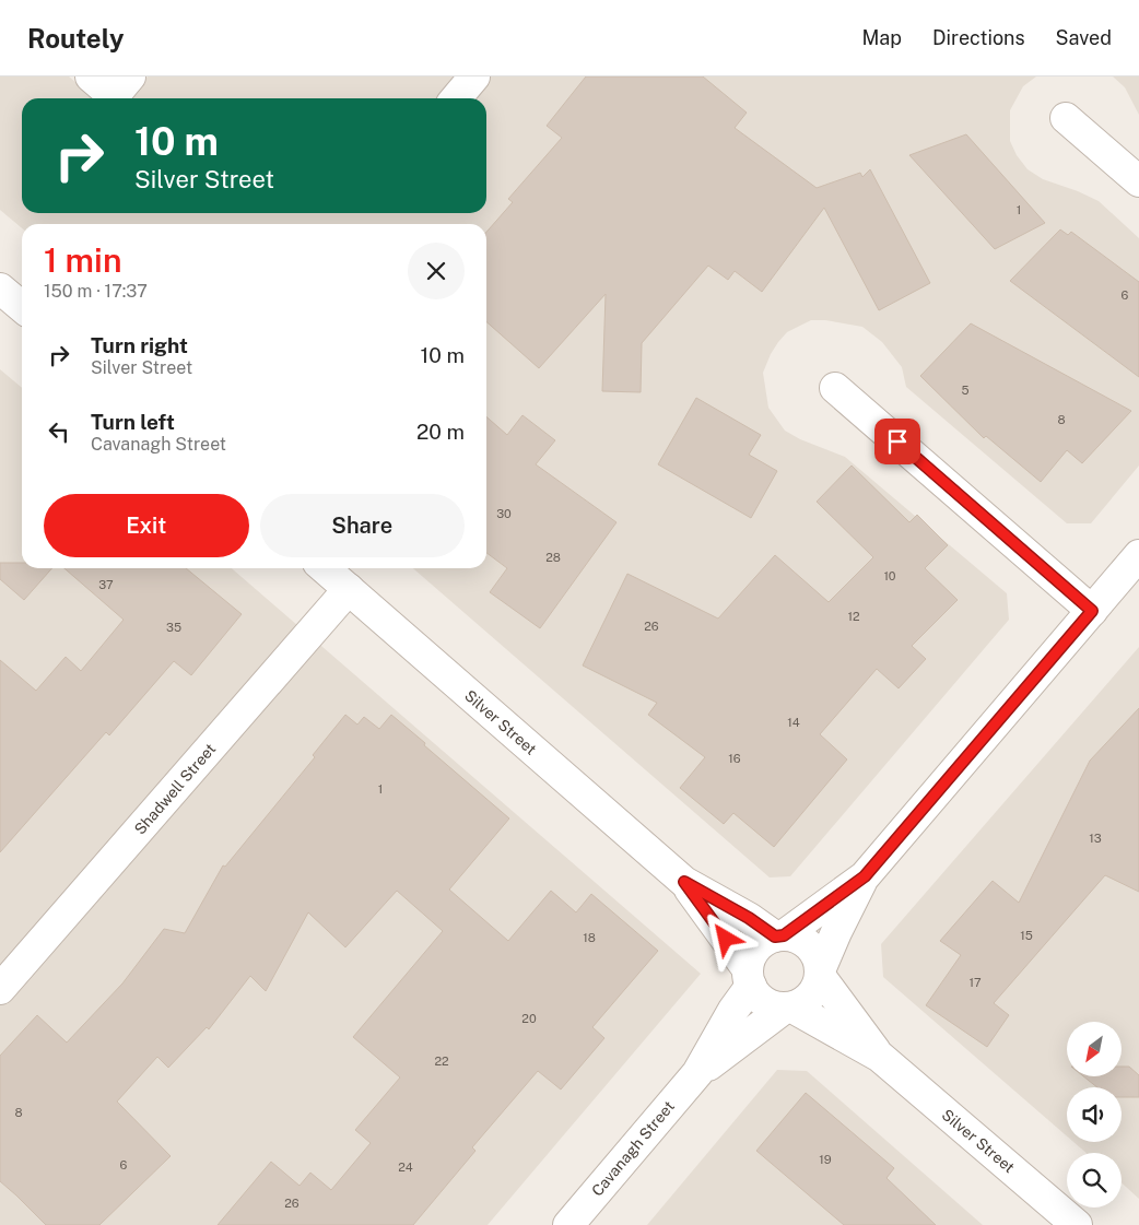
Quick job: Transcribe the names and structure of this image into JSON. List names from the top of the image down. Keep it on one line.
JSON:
{"streets":{"street":["Silver Street","Shadwell Street","Cavanagh Street"]},"crossings":[["Silver Street","Shadwell Street"],["Silver Street","Cavanagh Street"]],"house_numbers":["1","6","5","8","30","28","10","37","12","26","35","14","16","1","13","15","18","17","20","22","8","19","6","24","26"],"north":"bottom left","page":{"header":"Routely","nav":["Map","Directions","Saved"],"turn":["10 m","Silver Street"],"heading":["1 min","150 m · 17:37"],"list":[{"name":"Turn right","note":"Silver Street","value":"10 m"},{"name":"Turn left","note":"Cavanagh Street","value":"20 m"}],"buttons":["Exit","Share"]}}
